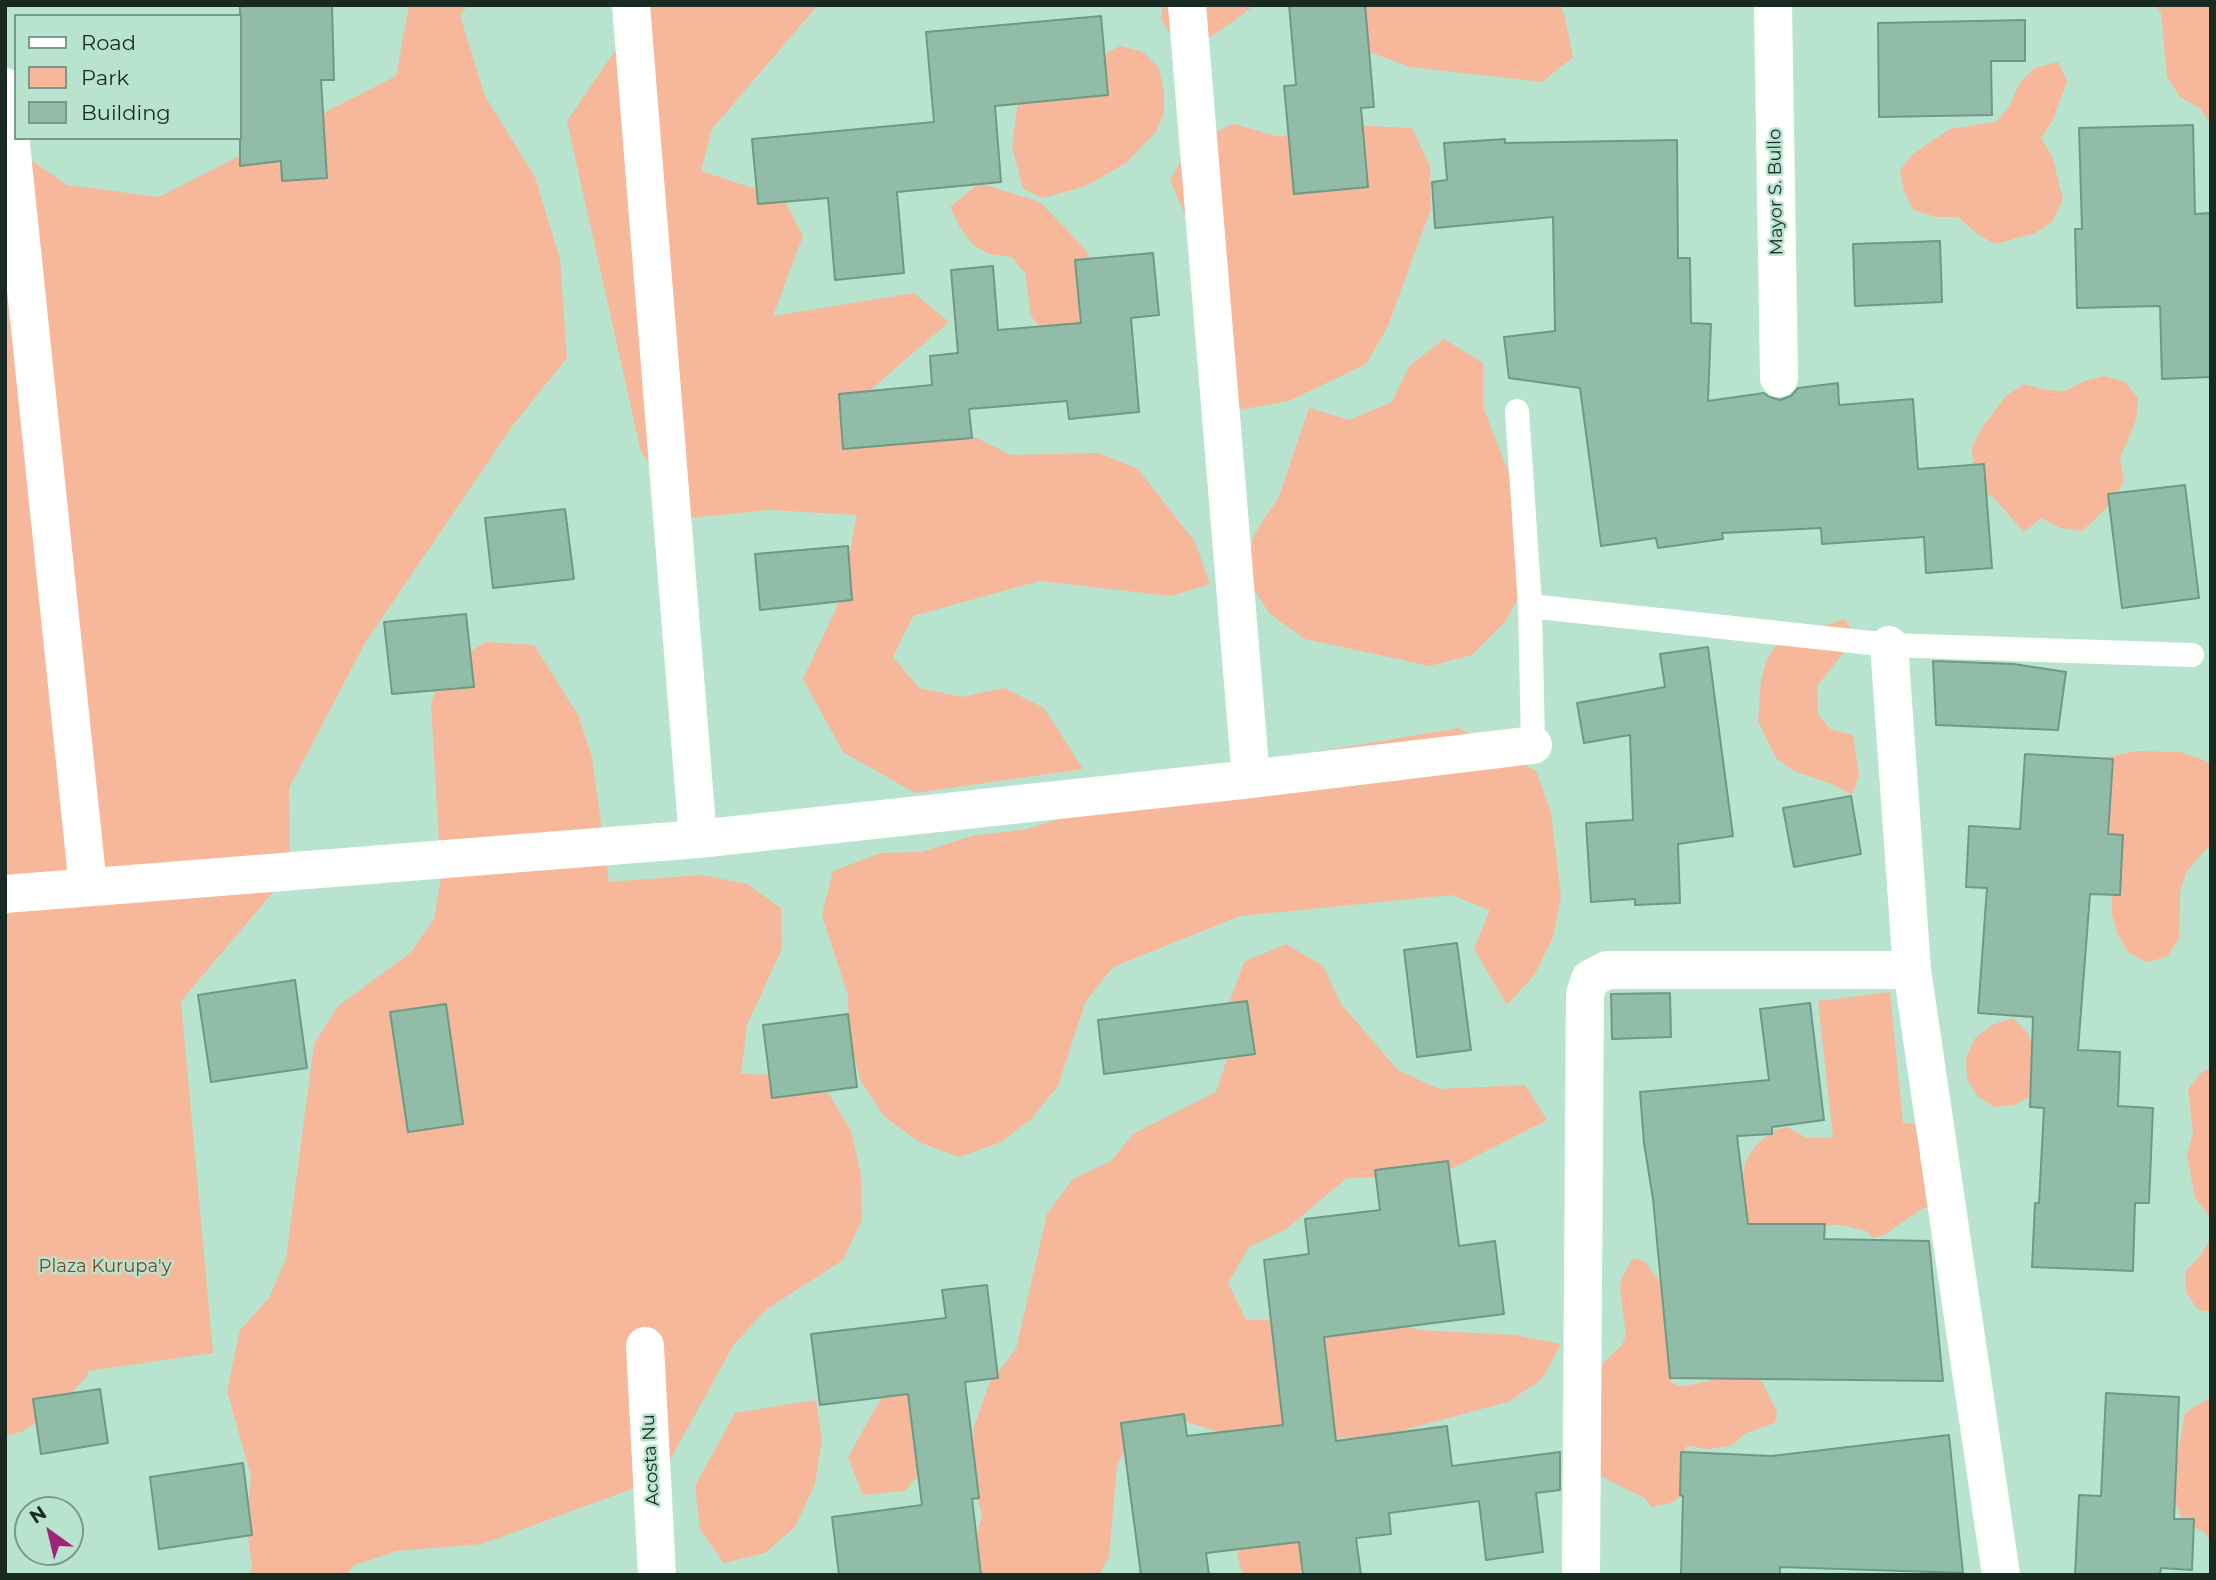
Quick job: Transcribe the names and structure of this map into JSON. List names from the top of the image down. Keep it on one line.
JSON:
{"streets":{"street":["Mayor S. Bullo","Acosta Nu"]},"parks":["Plaza Kurupa'y"],"legend":["Road","Park","Building"],"north":"top left"}
